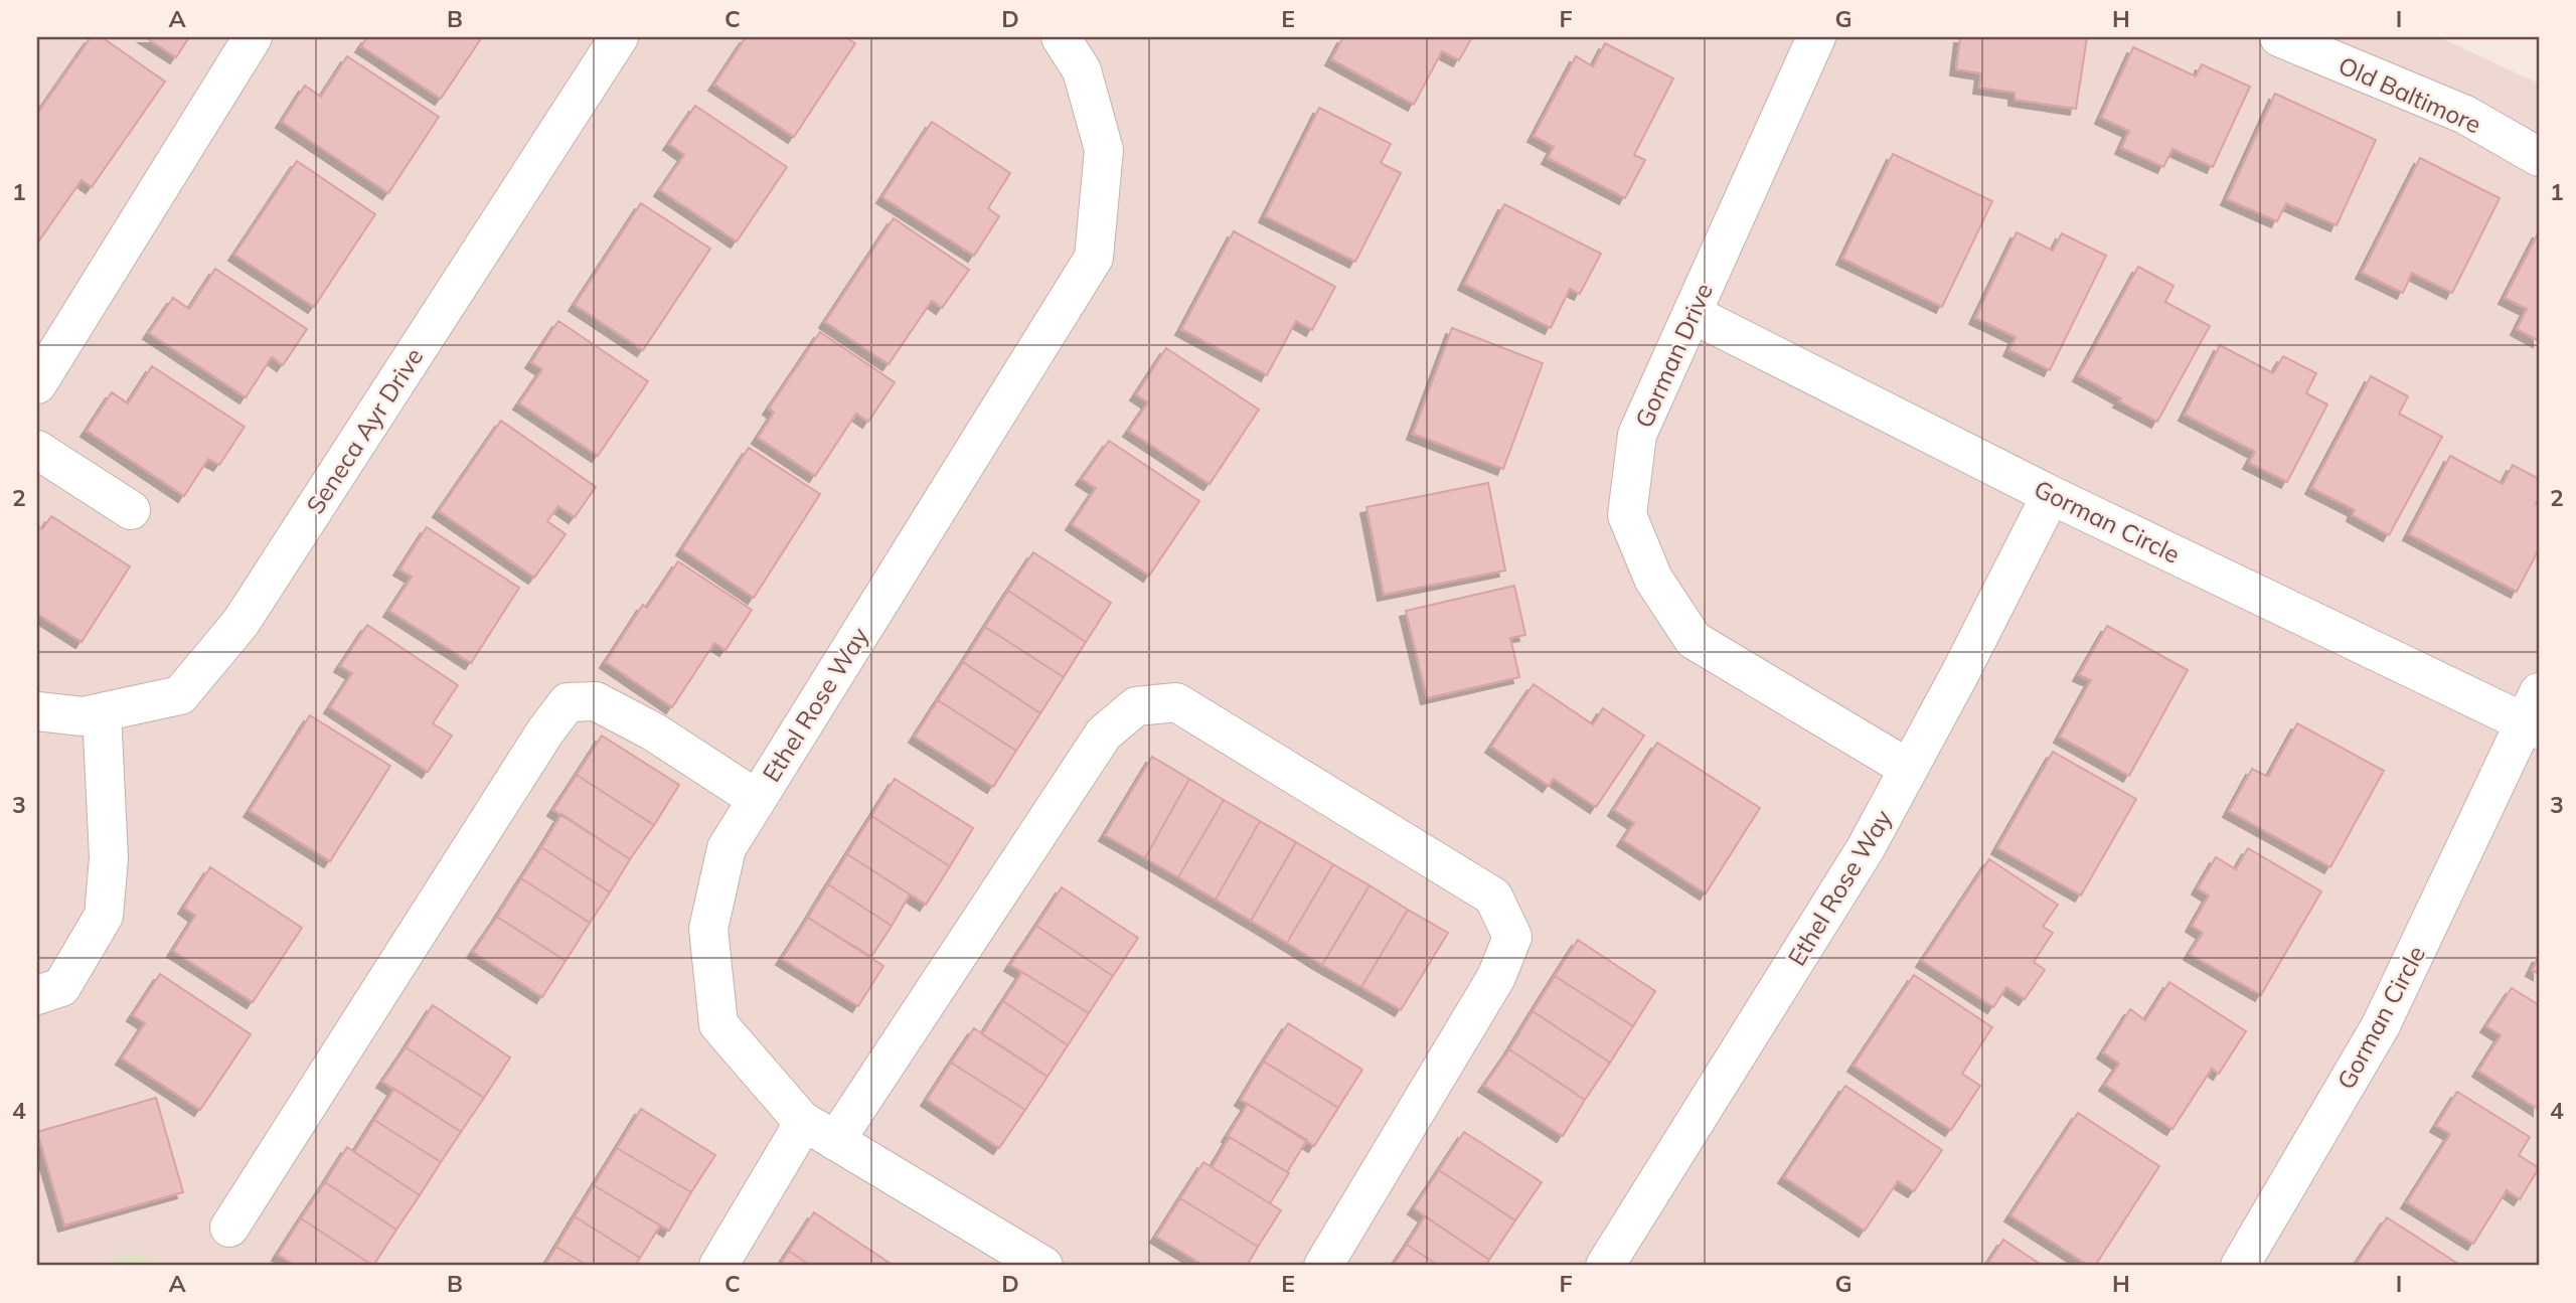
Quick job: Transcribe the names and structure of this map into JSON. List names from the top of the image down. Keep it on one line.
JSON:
{"streets":{"street":["Old Baltimore","Gorman Drive","Seneca Ayr Drive","Gorman Circle","Ethel Rose Way"]},"crossings":[["Gorman Drive","Gorman Circle"],["Gorman Drive","Ethel Rose Way"],["Gorman Circle","Ethel Rose Way"]],"grid":{"columns":["A","B","C","D","E","F","G","H","I"],"rows":["1","2","3","4"]}}
